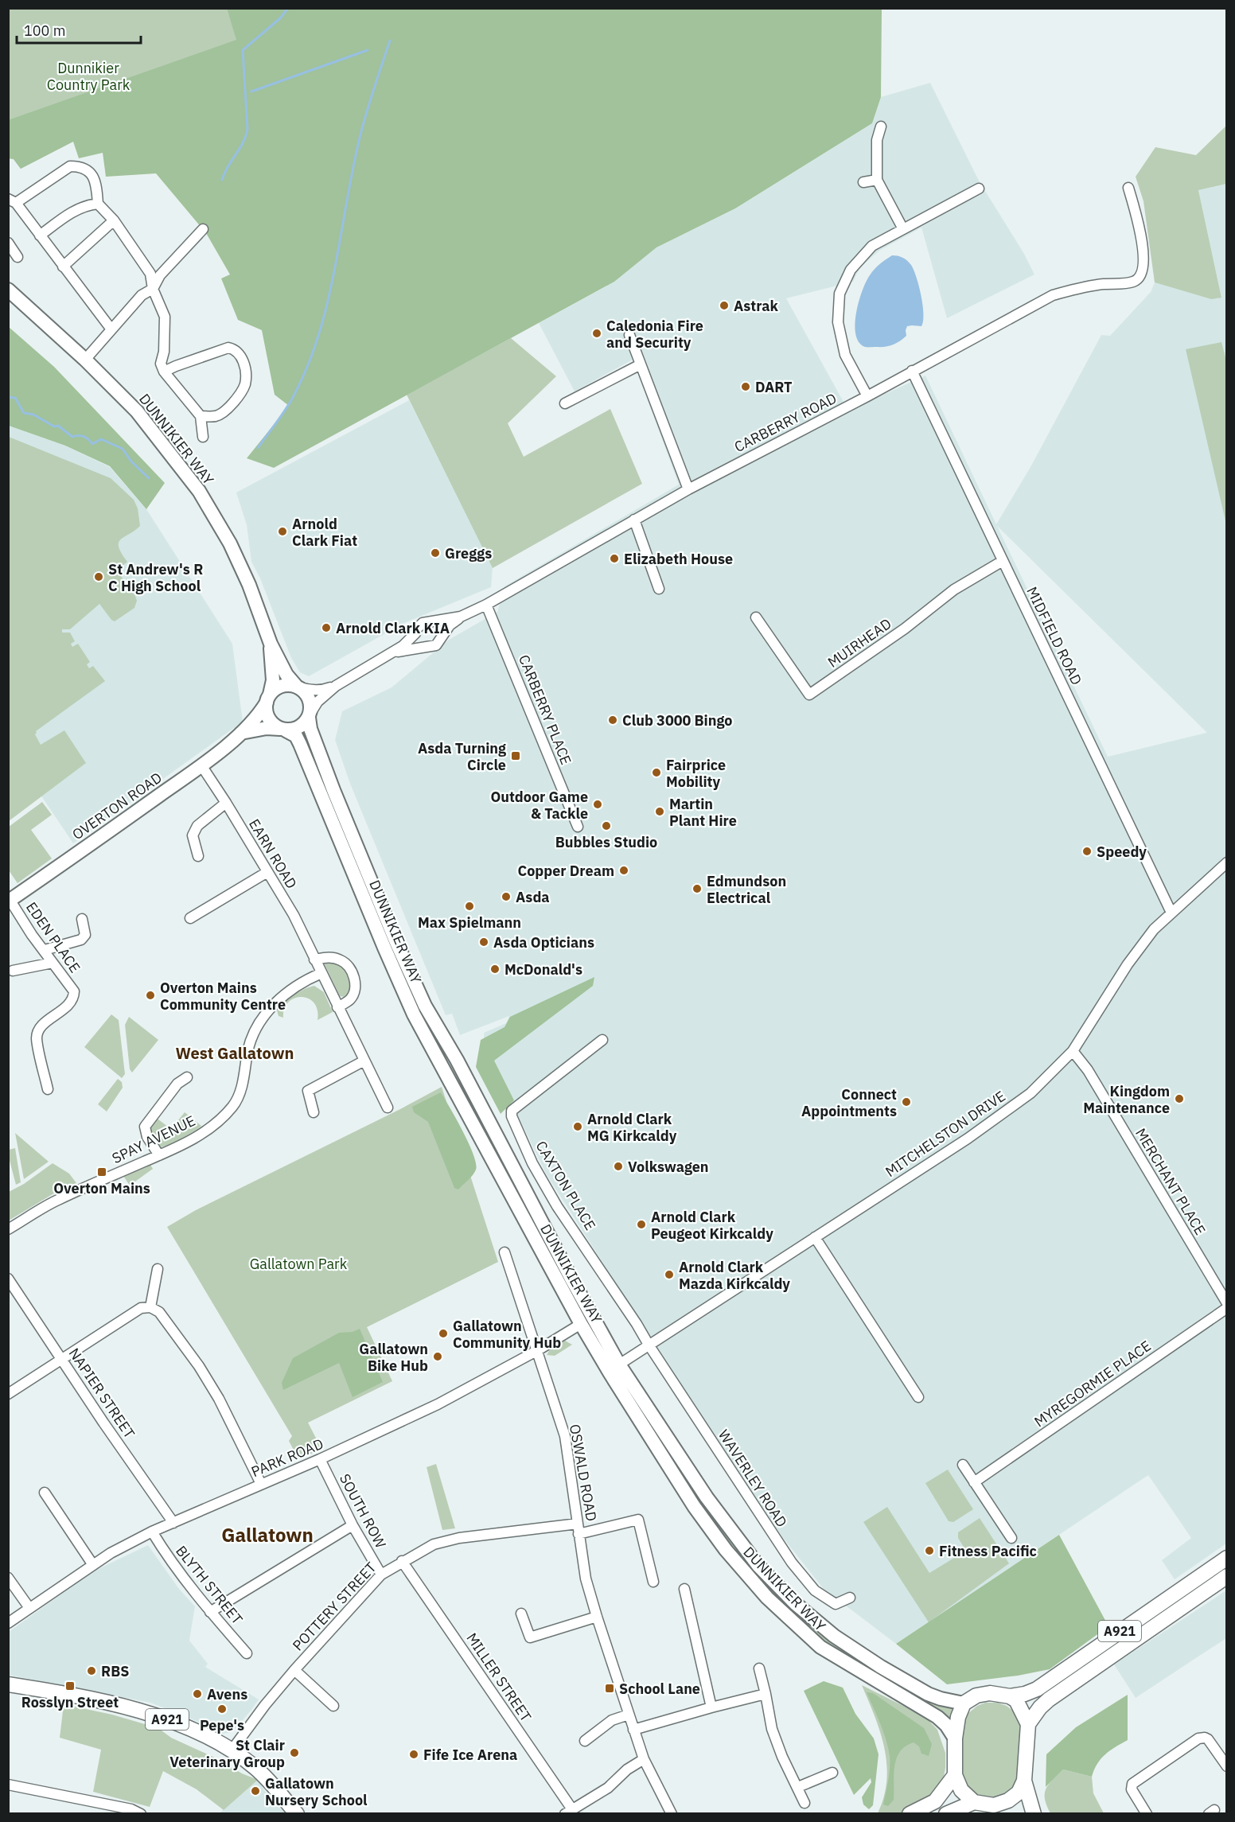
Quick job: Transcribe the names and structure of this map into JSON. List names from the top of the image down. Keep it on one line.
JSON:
{"streets":{"main road":["DUNNIKIER WAY","OVERTON ROAD","A921"],"street":["CARBERRY ROAD","MIDFIELD ROAD","MUIRHEAD","CARBERRY PLACE","EARN ROAD","EDEN PLACE","MITCHELSTON DRIVE","SPAY AVENUE","MERCHANT PLACE","CAXTON PLACE","MYREGORMIE PLACE","NAPIER STREET","PARK ROAD","OSWALD ROAD","WAVERLEY ROAD","SOUTH ROW","BLYTH STREET","POTTERY STREET","MILLER STREET"]},"crossings":[["CARBERRY ROAD","DUNNIKIER WAY"],["CARBERRY ROAD","MIDFIELD ROAD"],["CARBERRY ROAD","CARBERRY PLACE"],["CARBERRY ROAD","OVERTON ROAD"],["DUNNIKIER WAY","OVERTON ROAD"],["DUNNIKIER WAY","MITCHELSTON DRIVE"],["DUNNIKIER WAY","PARK ROAD"],["DUNNIKIER WAY","A921"],["MIDFIELD ROAD","MUIRHEAD"],["MIDFIELD ROAD","MITCHELSTON DRIVE"],["OVERTON ROAD","EARN ROAD"],["OVERTON ROAD","EDEN PLACE"],["EARN ROAD","SPAY AVENUE"],["MITCHELSTON DRIVE","MERCHANT PLACE"],["MITCHELSTON DRIVE","CAXTON PLACE"],["MITCHELSTON DRIVE","WAVERLEY ROAD"],["CAXTON PLACE","WAVERLEY ROAD"],["NAPIER STREET","PARK ROAD"],["PARK ROAD","OSWALD ROAD"],["PARK ROAD","SOUTH ROW"],["PARK ROAD","BLYTH STREET"],["OSWALD ROAD","POTTERY STREET"],["SOUTH ROW","POTTERY STREET"],["POTTERY STREET","A921"],["POTTERY STREET","MILLER STREET"]],"districts":["West Gallatown","Gallatown"],"parks":["Dunnikier Country Park","Gallatown Park"],"places":{"other":["Astrak","Caledonia Fire and Security","DART","Arnold Clark Fiat","Greggs","Elizabeth House","St Andrew's R C High School","Arnold Clark KIA","Club 3000 Bingo","Fairprice Mobility","Outdoor Game & Tackle","Martin Plant Hire","Bubbles Studio","Speedy","Copper Dream","Edmundson Electrical","Asda","Max Spielmann","Asda Opticians","McDonald's","Overton Mains Community Centre","Kingdom Maintenance","Connect Appointments","Arnold Clark MG Kirkcaldy","Volkswagen","Arnold Clark Peugeot Kirkcaldy","Arnold Clark Mazda Kirkcaldy","Gallatown Community Hub","Gallatown Bike Hub","Fitness Pacific","RBS","Avens","Pepe's","St Clair Veterinary Group","Fife Ice Arena","Gallatown Nursery School"],"transit":["Asda Turning Circle","Overton Mains","Rosslyn Street","School Lane"]},"scale_bar":"100 m"}
